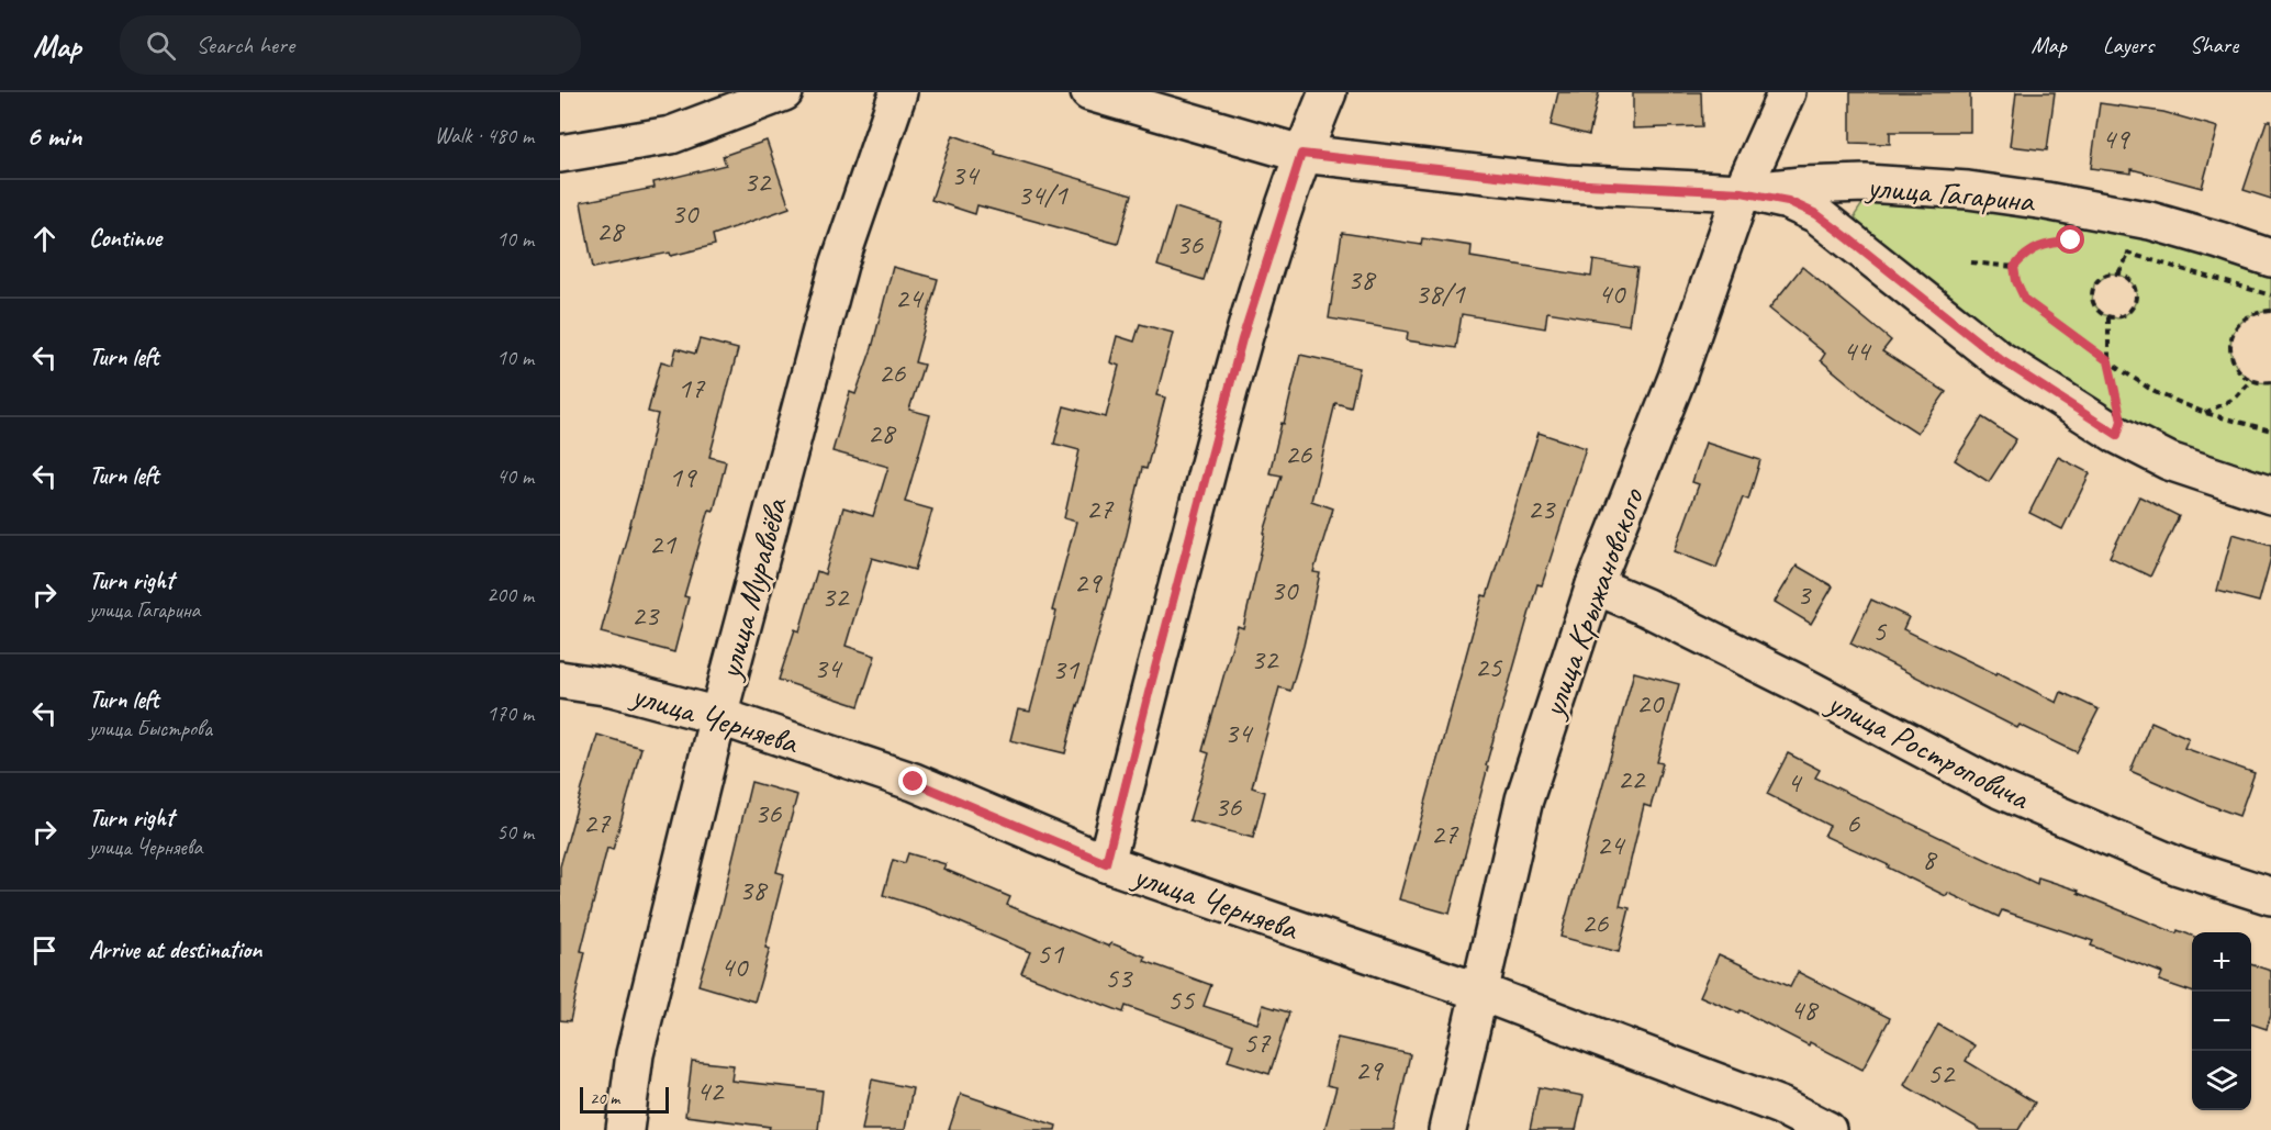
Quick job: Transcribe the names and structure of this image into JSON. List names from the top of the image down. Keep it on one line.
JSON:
{"streets":{"street":["улица Гагарина","улица Муравьёва","улица Крыжановского","улица Черняева","улица Ростроповича"]},"crossings":[["улица Гагарина","улица Крыжановского"],["улица Муравьёва","улица Черняева"],["улица Крыжановского","улица Черняева"],["улица Крыжановского","улица Ростроповича"]],"house_numbers":["49","34","32","34/1","30","28","36","38","38/1","40","24","44","26","17","28","26","19","27","23","21","29","30","3","32","23","5","32","25","34","31","20","34","22","4","36","36","27","6","27","24","8","38","26","51","40","53","55","48","57","29","52","42"],"scale_bar":"20 m","page":{"header":"Map","search":"Search here","nav":["Map","Layers","Share"],"heading":["6 min","Walk · 480 m"],"list":[["Continue","10 m"],["Turn left","10 m"],["Turn left","40 m"],["Turn right","улица Гагарина","200 m"],["Turn left","улица Быстрова","170 m"],["Turn right","улица Черняева","50 m"],"Arrive at destination"],"map_buttons":["+","−"],"scale":"20 m"}}
